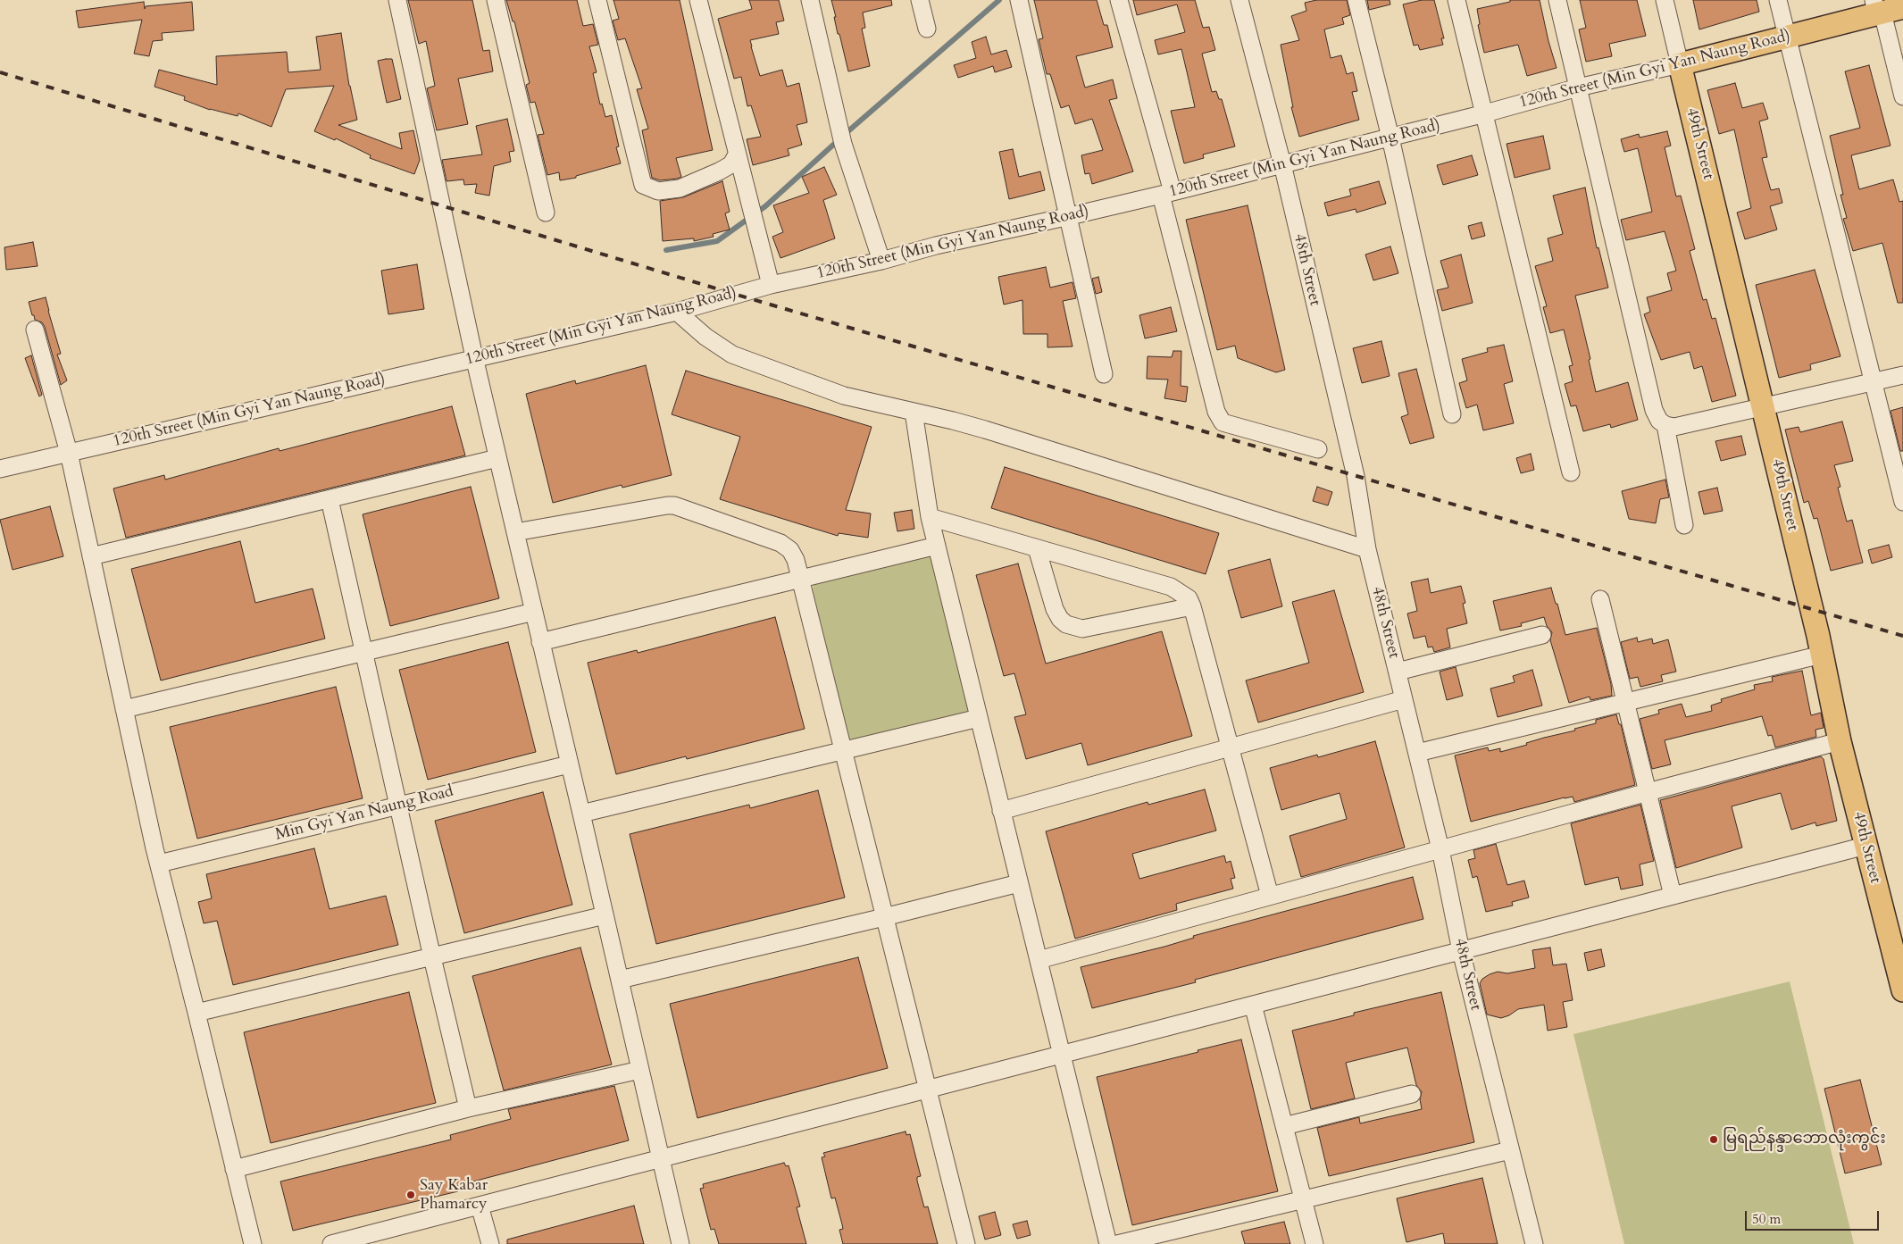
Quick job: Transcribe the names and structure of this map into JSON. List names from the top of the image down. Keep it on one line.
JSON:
{"streets":{"main road":["120th Street (Min Gyi Yan Naung Road)","49th Street"],"street":["48th Street","Min Gyi Yan Naung Road"]},"crossings":[["120th Street (Min Gyi Yan Naung Road)","49th Street"],["120th Street (Min Gyi Yan Naung Road)","48th Street"]],"places":["မြရည်နန္ဒာဘောလုံးကွင်း","Say Kabar Phamarcy"],"scale_bar":"50 m"}
